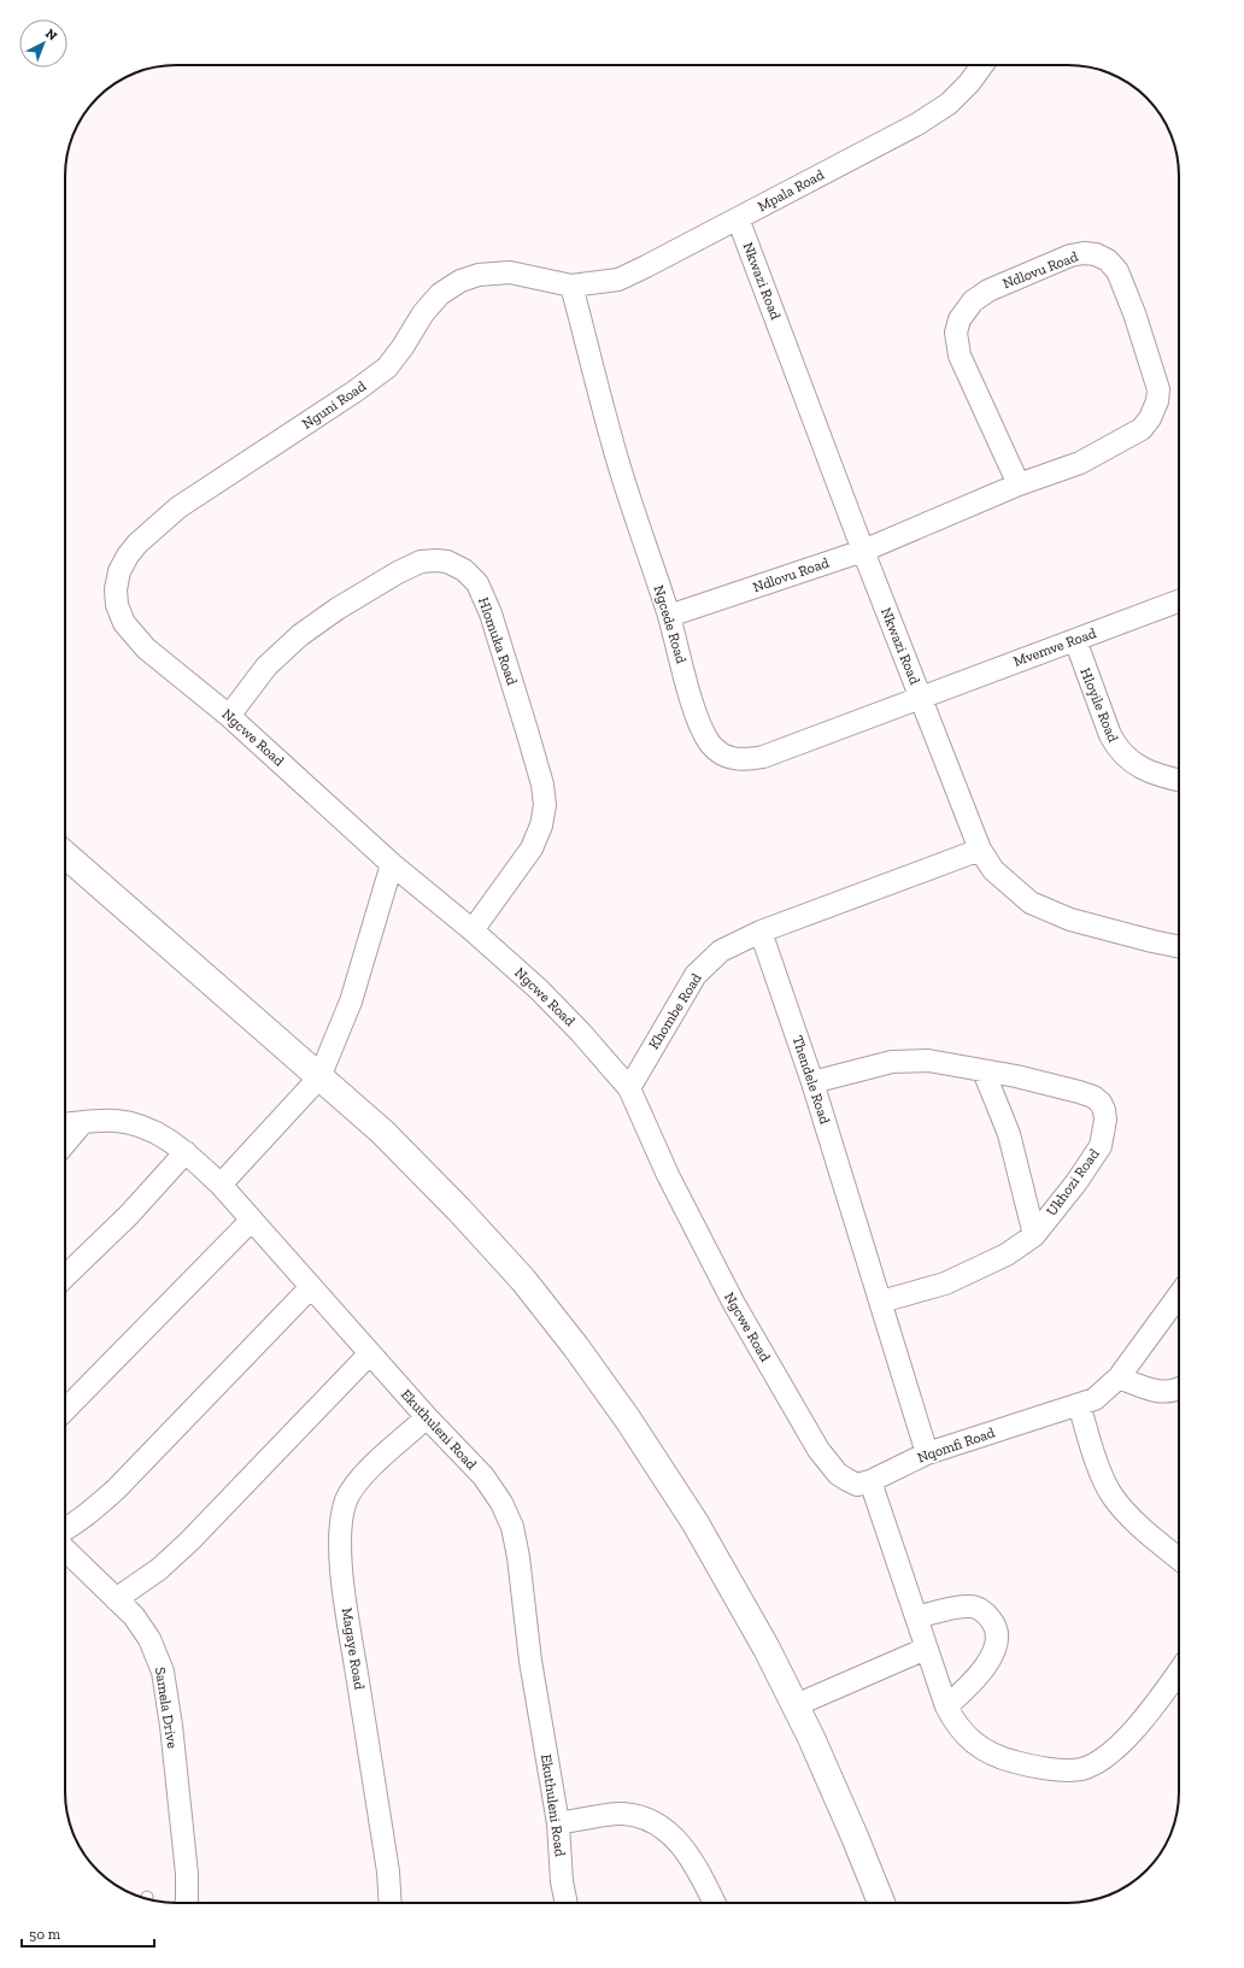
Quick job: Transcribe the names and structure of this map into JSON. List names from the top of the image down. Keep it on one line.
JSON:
{"streets":{"street":["Mpala Road","Ndlovu Road","Nkwazi Road","Nguni Road","Ngcede Road","Hlomuka Road","Mvemve Road","Hloyile Road","Ngcwe Road","Khombe Road","Thendele Road","Ukhozi Road","Ekuthuleni Road","Nqomfi Road","Magaye Road","Samela Drive"]},"crossings":[["Mpala Road","Nkwazi Road"],["Mpala Road","Nguni Road"],["Mpala Road","Ngcede Road"],["Ndlovu Road","Nkwazi Road"],["Ndlovu Road","Ngcede Road"],["Nkwazi Road","Ngcede Road"],["Nkwazi Road","Mvemve Road"],["Nguni Road","Ngcede Road"],["Nguni Road","Ngcwe Road"],["Ngcede Road","Mvemve Road"],["Hlomuka Road","Ngcwe Road"],["Mvemve Road","Hloyile Road"],["Ngcwe Road","Khombe Road"],["Ngcwe Road","Nqomfi Road"],["Khombe Road","Thendele Road"],["Thendele Road","Ukhozi Road"],["Thendele Road","Nqomfi Road"],["Ekuthuleni Road","Magaye Road"]],"scale_bar":"50 m","north":"top right"}
